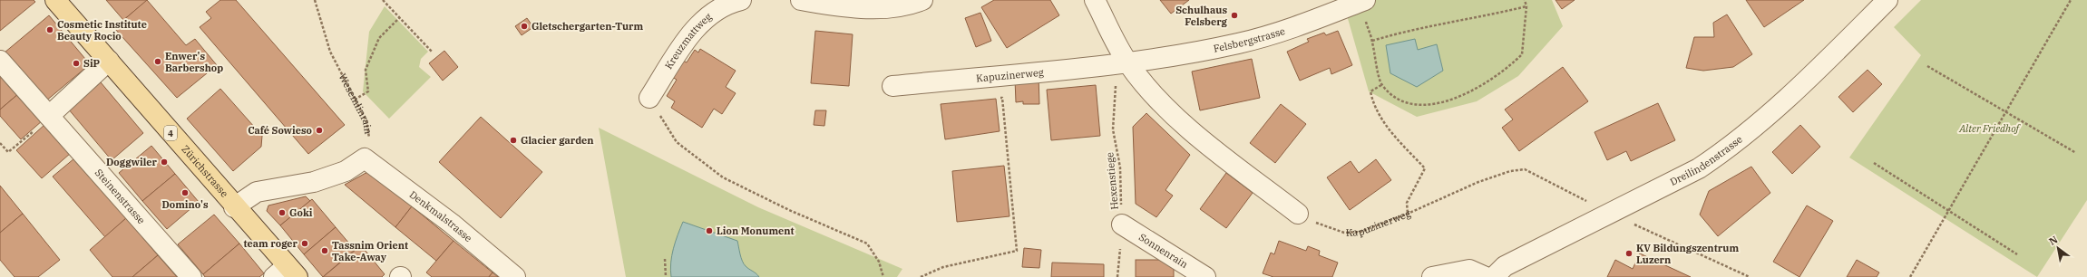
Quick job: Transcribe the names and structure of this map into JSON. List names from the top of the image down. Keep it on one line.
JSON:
{"streets":{"main road":["4","Zürichstrasse"],"street":["Felsbergstrasse","Kreuzmattweg","Kapuzinerweg","Dreilindenstrasse","Steinenstrasse","Denkmalstrasse","Sonnenrain"],"path":["Wesemlinrain","Hexenstiege"]},"crossings":[["Felsbergstrasse","Kapuzinerweg"],["Wesemlinrain","Denkmalstrasse"],["Hexenstiege","Sonnenrain"]],"parks":["Alter Friedhof"],"places":["Schulhaus Felsberg","Gletschergarten-Turm","Cosmetic Institute Beauty Rocio","Enwer's Barbershop","SiP","Café Sowieso","Glacier garden","Doggwiler","Domino's","Goki","Lion Monument","team roger","Tassnim Orient Take-Away","KV Bildungszentrum Luzern"],"north":"top left"}
